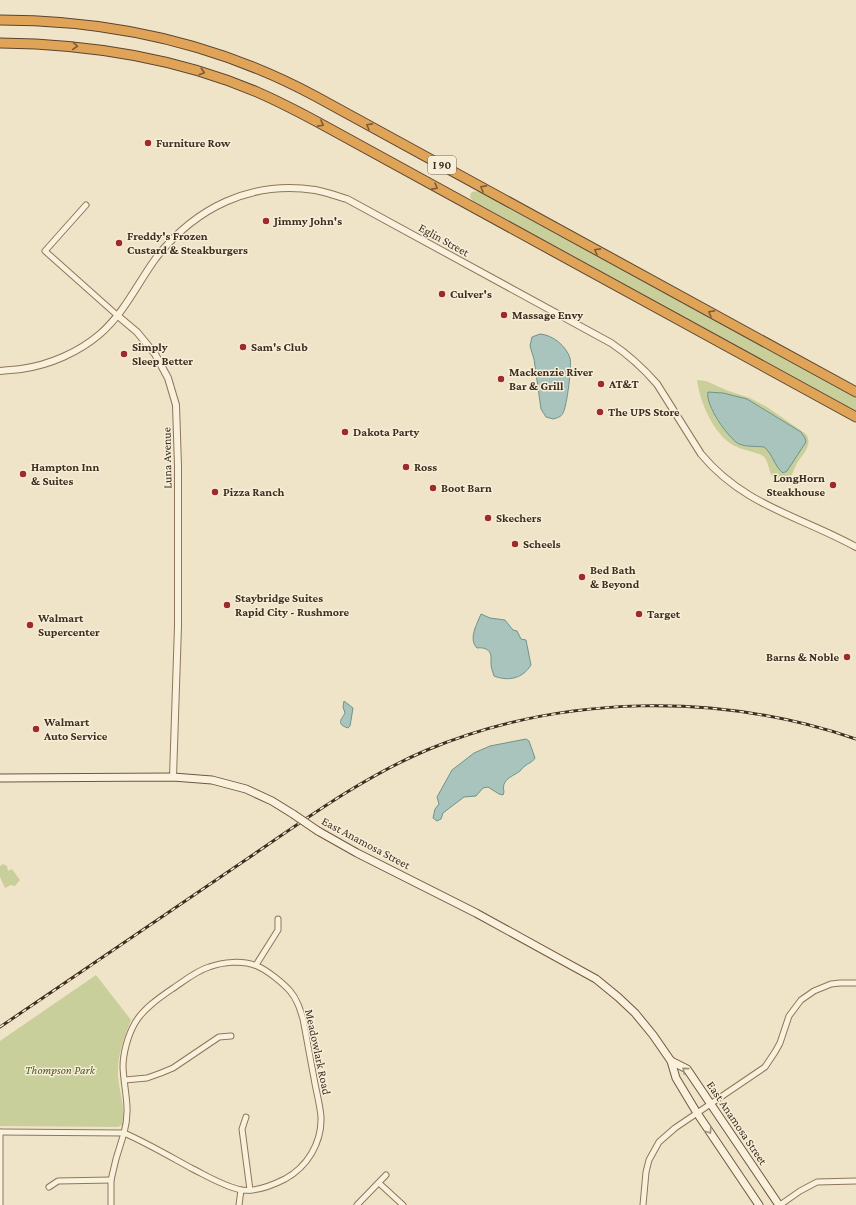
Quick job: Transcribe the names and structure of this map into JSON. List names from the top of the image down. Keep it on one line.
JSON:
{"streets":{"highway":["I 90"],"main road":["East Anamosa Street"],"street":["Eglin Street","Luna Avenue","Meadowlark Road"]},"crossings":[["Eglin Street","Luna Avenue"],["Luna Avenue","East Anamosa Street"]],"parks":["Thompson Park"],"places":["Furniture Row","Jimmy John's","Freddy's Frozen Custard & Steakburgers","Culver's","Massage Envy","Sam's Club","Simply Sleep Better","Mackenzie River Bar & Grill","AT&T","The UPS Store","Dakota Party","Ross","Hampton Inn & Suites","LongHorn Steakhouse","Boot Barn","Pizza Ranch","Skechers","Scheels","Bed Bath & Beyond","Staybridge Suites Rapid City - Rushmore","Target","Walmart Supercenter","Barns & Noble","Walmart Auto Service"]}
